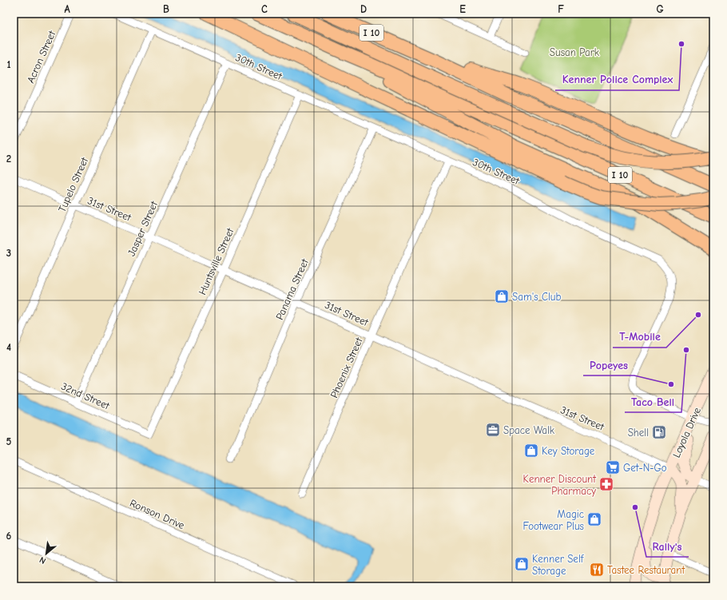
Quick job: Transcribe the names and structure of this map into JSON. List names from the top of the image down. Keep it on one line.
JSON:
{"streets":{"highway":["I 10"],"main road":["Loyola Drive"],"street":["Acron Street","30th Street","Tupelo Street","31st Street","Jasper Street","Huntsville Street","Panama Street","Phoenix Street","32nd Street","Ronson Drive"]},"crossings":[["30th Street","Tupelo Street"],["30th Street","Jasper Street"],["30th Street","Huntsville Street"],["30th Street","Panama Street"],["30th Street","Phoenix Street"],["30th Street","Loyola Drive"],["Tupelo Street","31st Street"],["31st Street","Jasper Street"],["31st Street","Huntsville Street"],["31st Street","Panama Street"],["31st Street","Phoenix Street"],["31st Street","Loyola Drive"],["Jasper Street","32nd Street"],["Huntsville Street","32nd Street"]],"parks":["Susan Park"],"places":{"other":["Kenner Police Complex","T-Mobile","Taco Bell","Popeyes","Rally's"],"shop":["Sam's Club","Key Storage","Magic Footwear Plus","Kenner Self Storage"],"office":["Space Walk"],"fuel station":["Shell"],"supermarket":["Get-N-Go"],"pharmacy":["Kenner Discount Pharmacy"],"restaurant":["Tastee Restaurant"]},"north":"bottom left","grid":{"columns":["A","B","C","D","E","F","G"],"rows":["1","2","3","4","5","6"]}}
